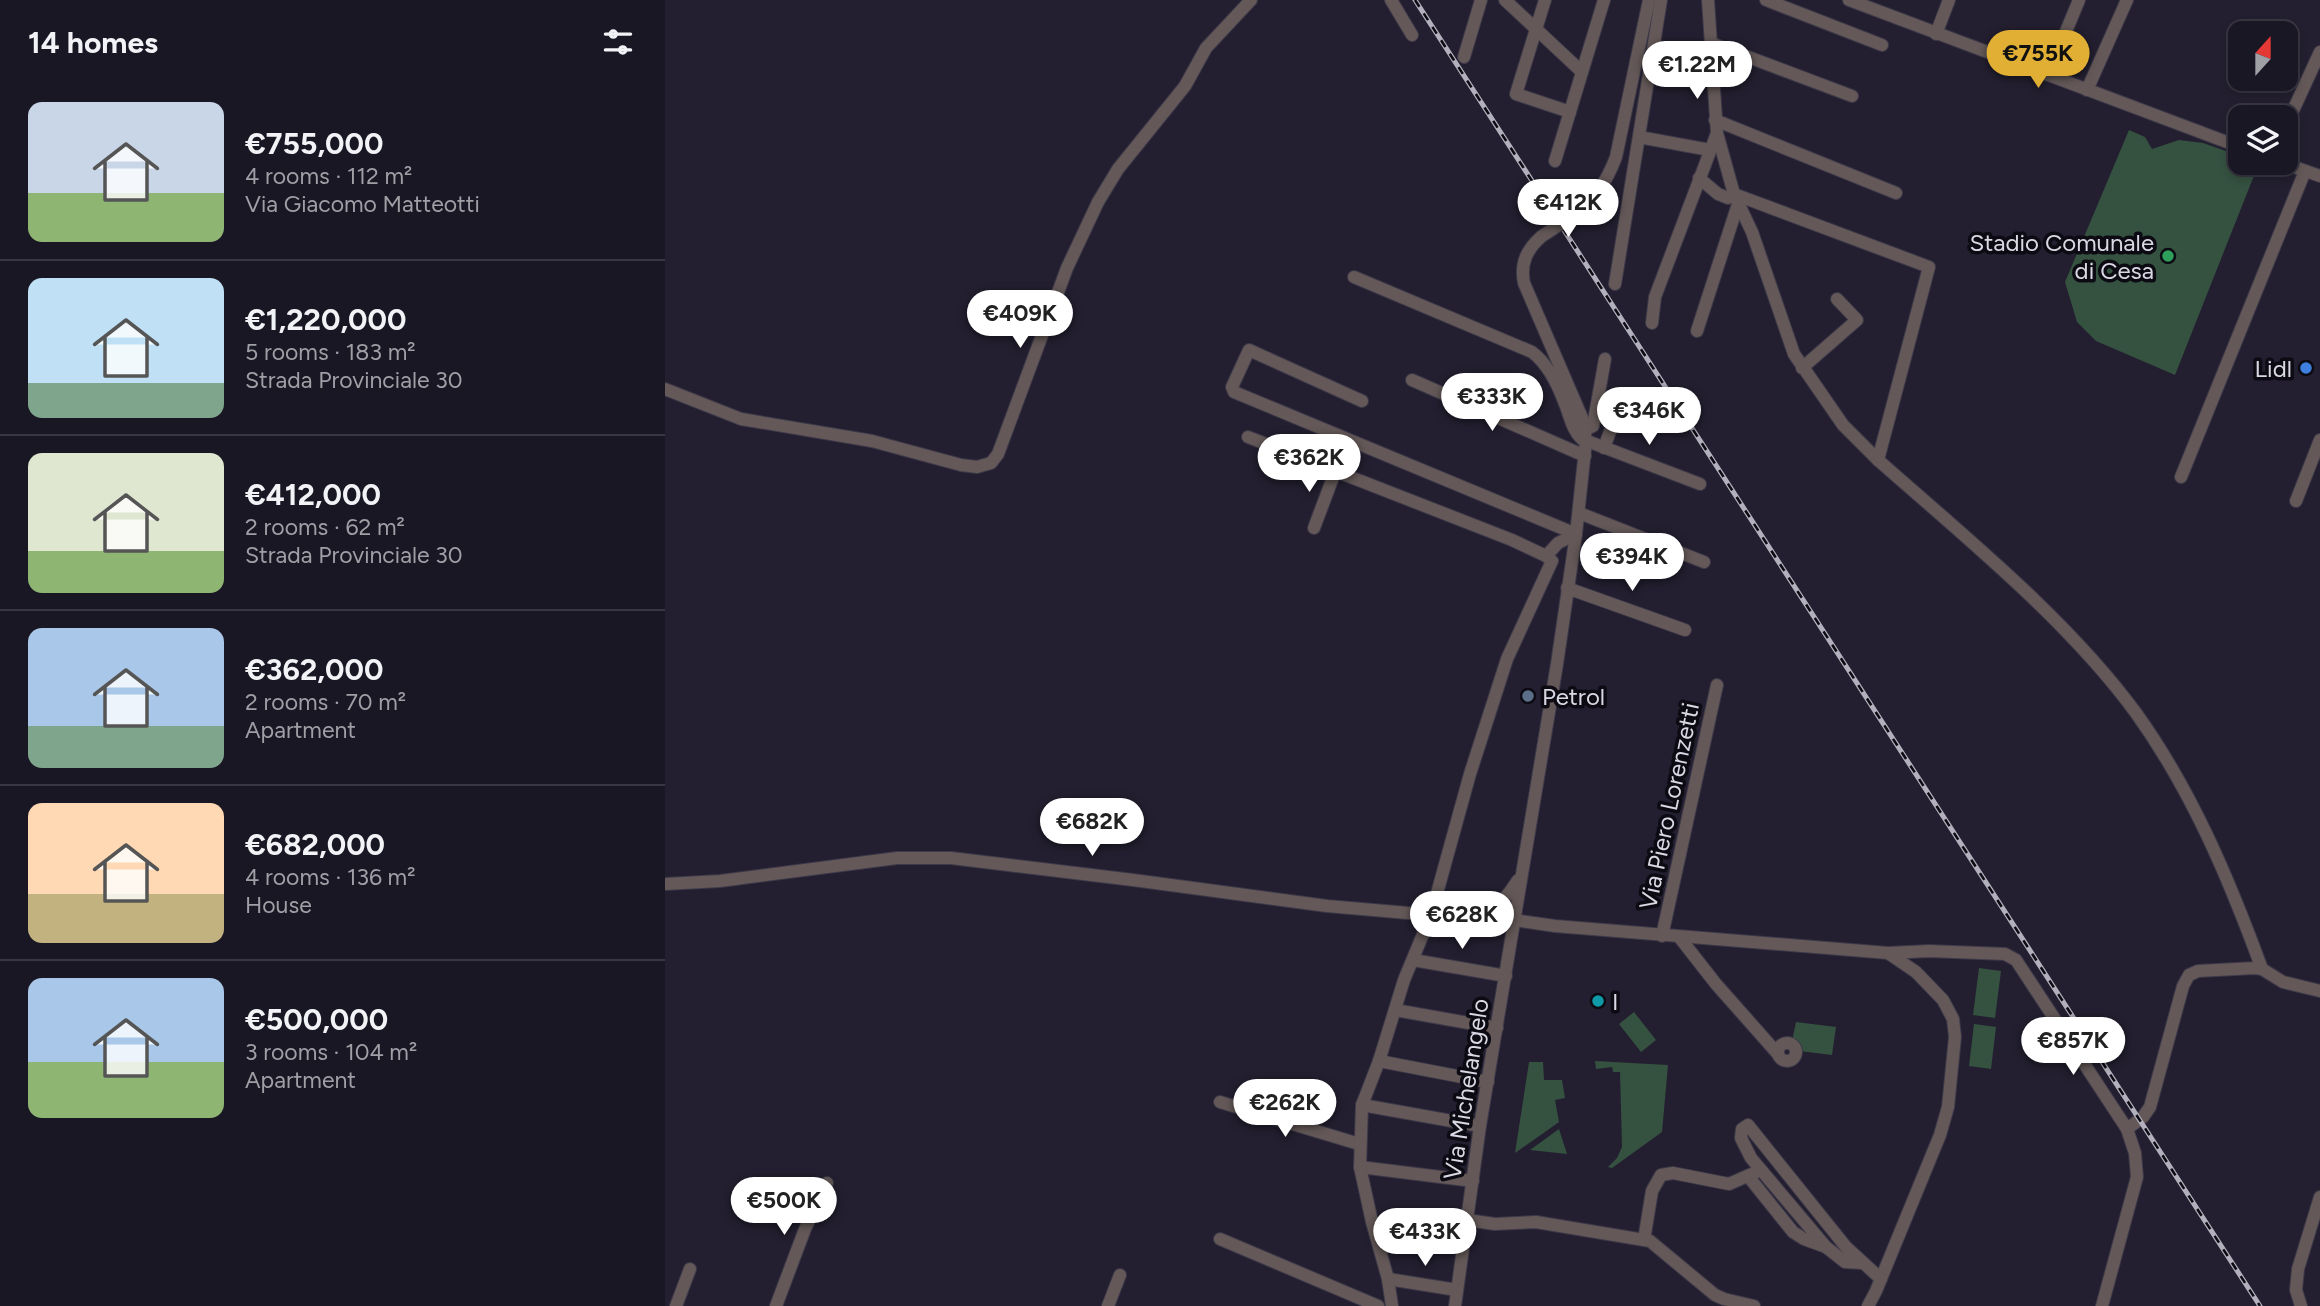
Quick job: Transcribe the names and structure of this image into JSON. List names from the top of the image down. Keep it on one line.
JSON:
{"streets":{"street":["Via Piero Lorenzetti","Via Michelangelo"]},"places":["Stadio Comunale di Cesa","Lidl","Petrol","I"],"north":"top","page":{"heading":"14 homes","price":["€755K","€1.22M","€412K","€409K","€333K","€346K","€362K","€394K","€682K","€628K","€857K","€262K","€500K","€433K"],"list":[{"name":"€755,000","note":"4 rooms · 112 m² · Via Giacomo Matteotti"},{"name":"€1,220,000","note":"5 rooms · 183 m² · Strada Provinciale 30"},{"name":"€412,000","note":"2 rooms · 62 m² · Strada Provinciale 30"},{"name":"€362,000","note":"2 rooms · 70 m² · Apartment"},{"name":"€682,000","note":"4 rooms · 136 m² · House"},{"name":"€500,000","note":"3 rooms · 104 m² · Apartment"}]}}
